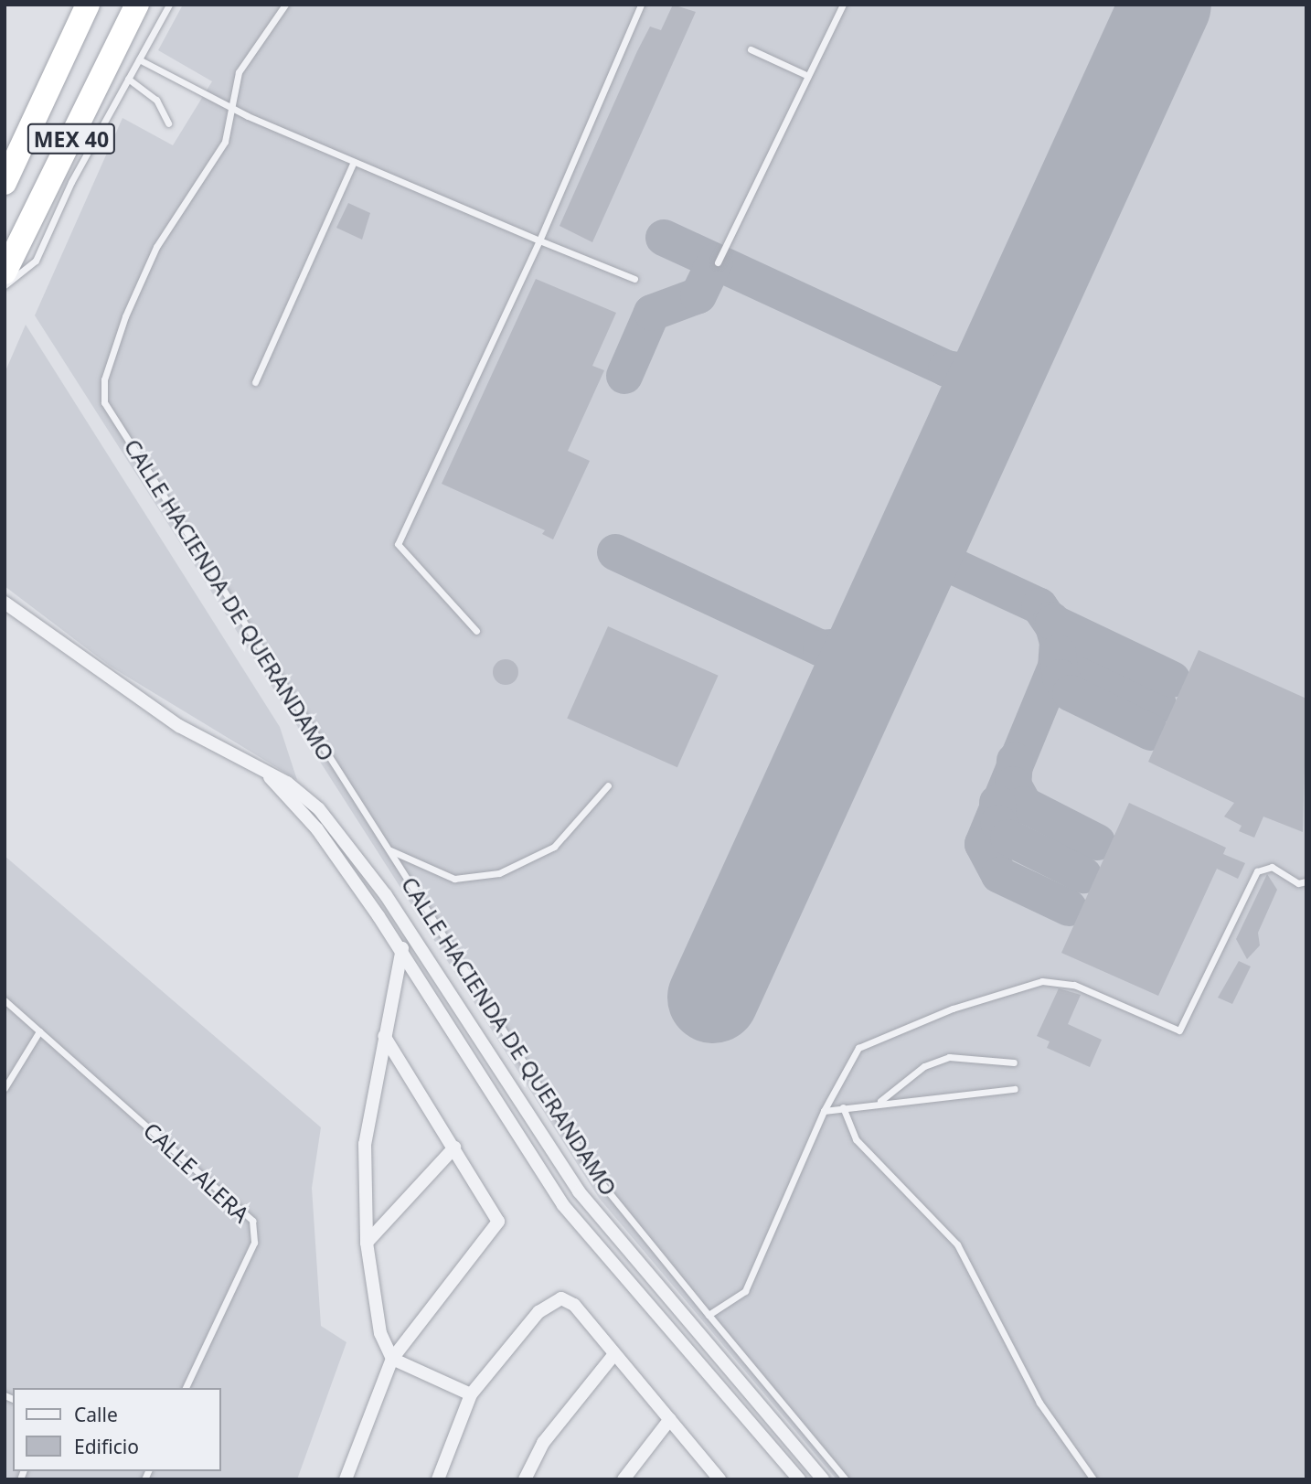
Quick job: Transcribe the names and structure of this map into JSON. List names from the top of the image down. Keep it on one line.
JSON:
{"streets":{"highway":["MEX 40"],"street":["CALLE HACIENDA DE QUERANDAMO"],"lane":["CALLE ALERA"]},"legend":["Calle","Edificio"]}
